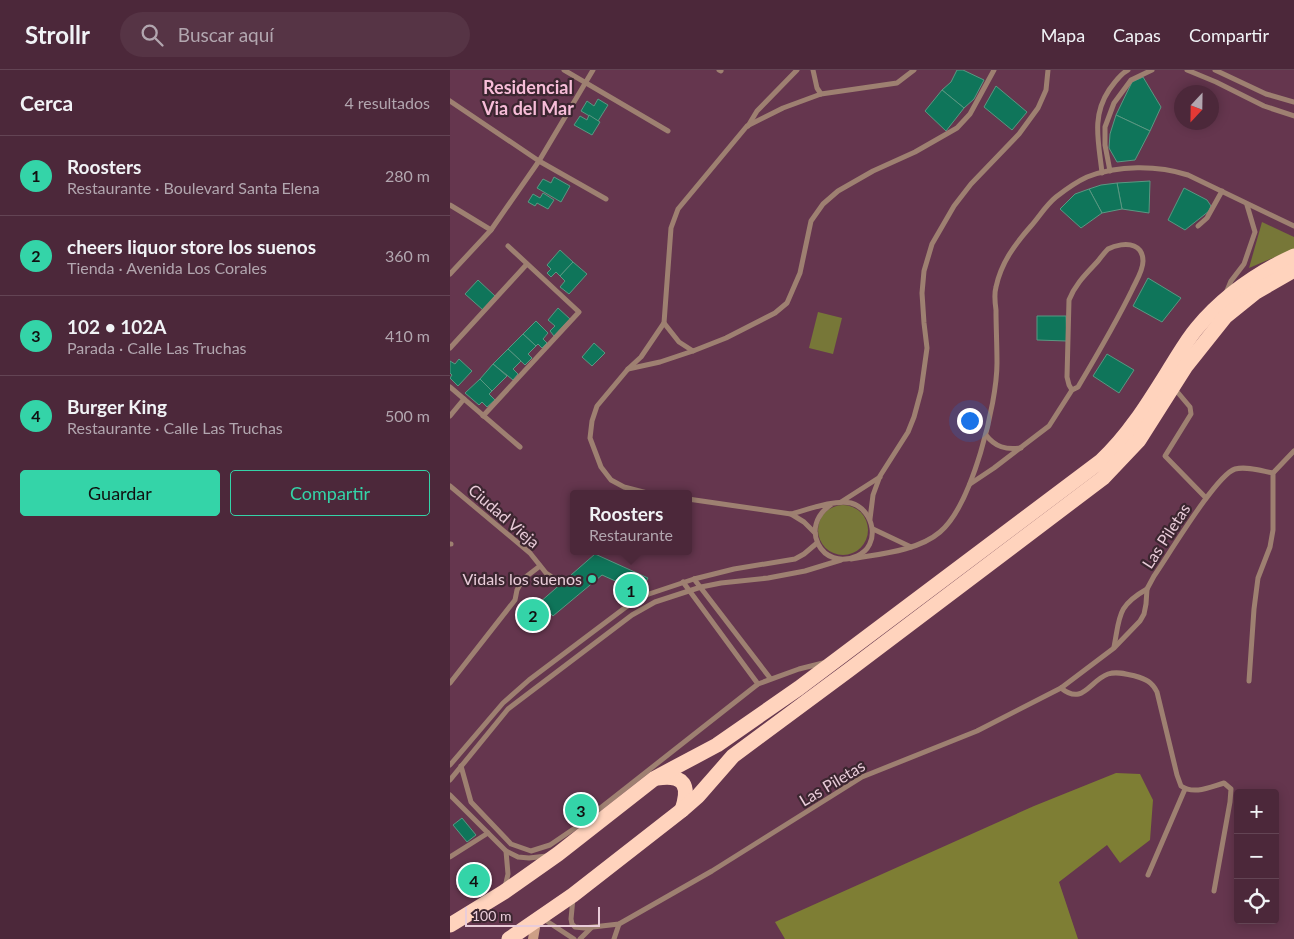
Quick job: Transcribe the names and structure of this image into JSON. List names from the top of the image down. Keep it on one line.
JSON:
{"streets":{"street":["Ciudad Vieja","Las Piletas"]},"districts":["Residencial Via del Mar"],"places":["Vidals los suenos"],"scale_bar":"100 m","north":"bottom","page":{"header":"Strollr","search":"Buscar aquí","nav":["Mapa","Capas","Compartir"],"heading":["Cerca","4 resultados"],"list":[{"mark":"1","name":"Roosters","note":"Restaurante · Boulevard Santa Elena","value":"280 m"},{"mark":"2","name":"cheers liquor store los suenos","note":"Tienda · Avenida Los Corales","value":"360 m"},{"mark":"3","name":"102 • 102A","note":"Parada · Calle Las Truchas","value":"410 m"},{"mark":"4","name":"Burger King","note":"Restaurante · Calle Las Truchas","value":"500 m"}],"buttons":["Guardar","Compartir"],"popup":["Roosters","Restaurante"],"pins":["1","2","3","4"],"map_buttons":["+","−"],"scale":"100 m"}}
